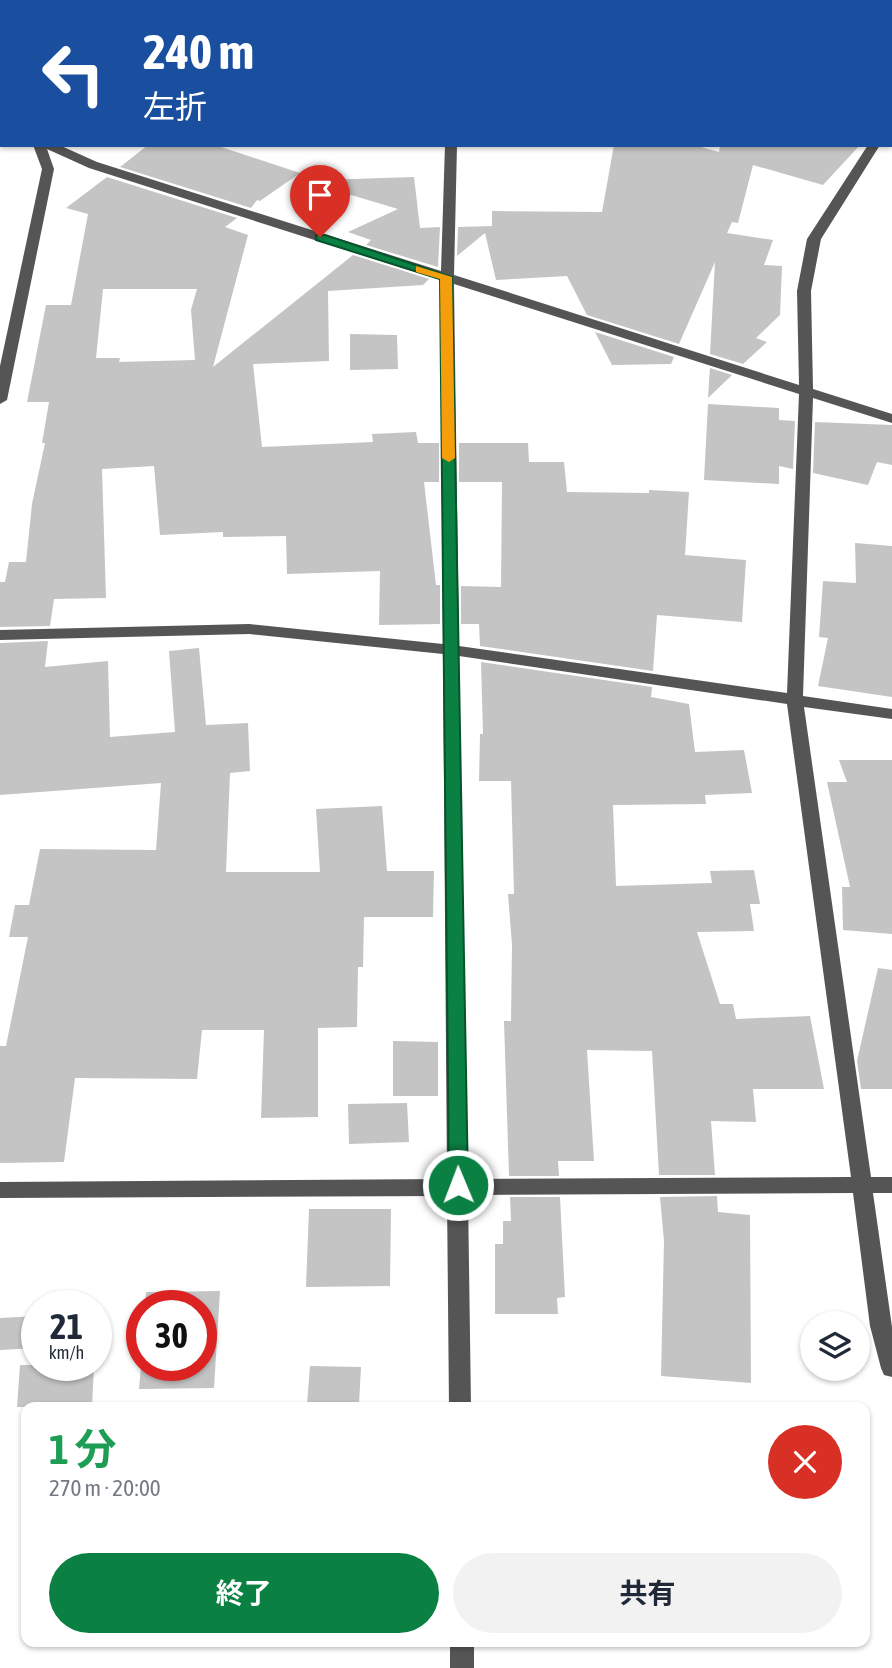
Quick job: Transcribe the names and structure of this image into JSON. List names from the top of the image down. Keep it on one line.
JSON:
{"page":{"turn":["240 m","左折"],"speed":"21 km/h","limit":"30","heading":["1 分","270 m · 20:00"],"buttons":["終了","共有"]}}
